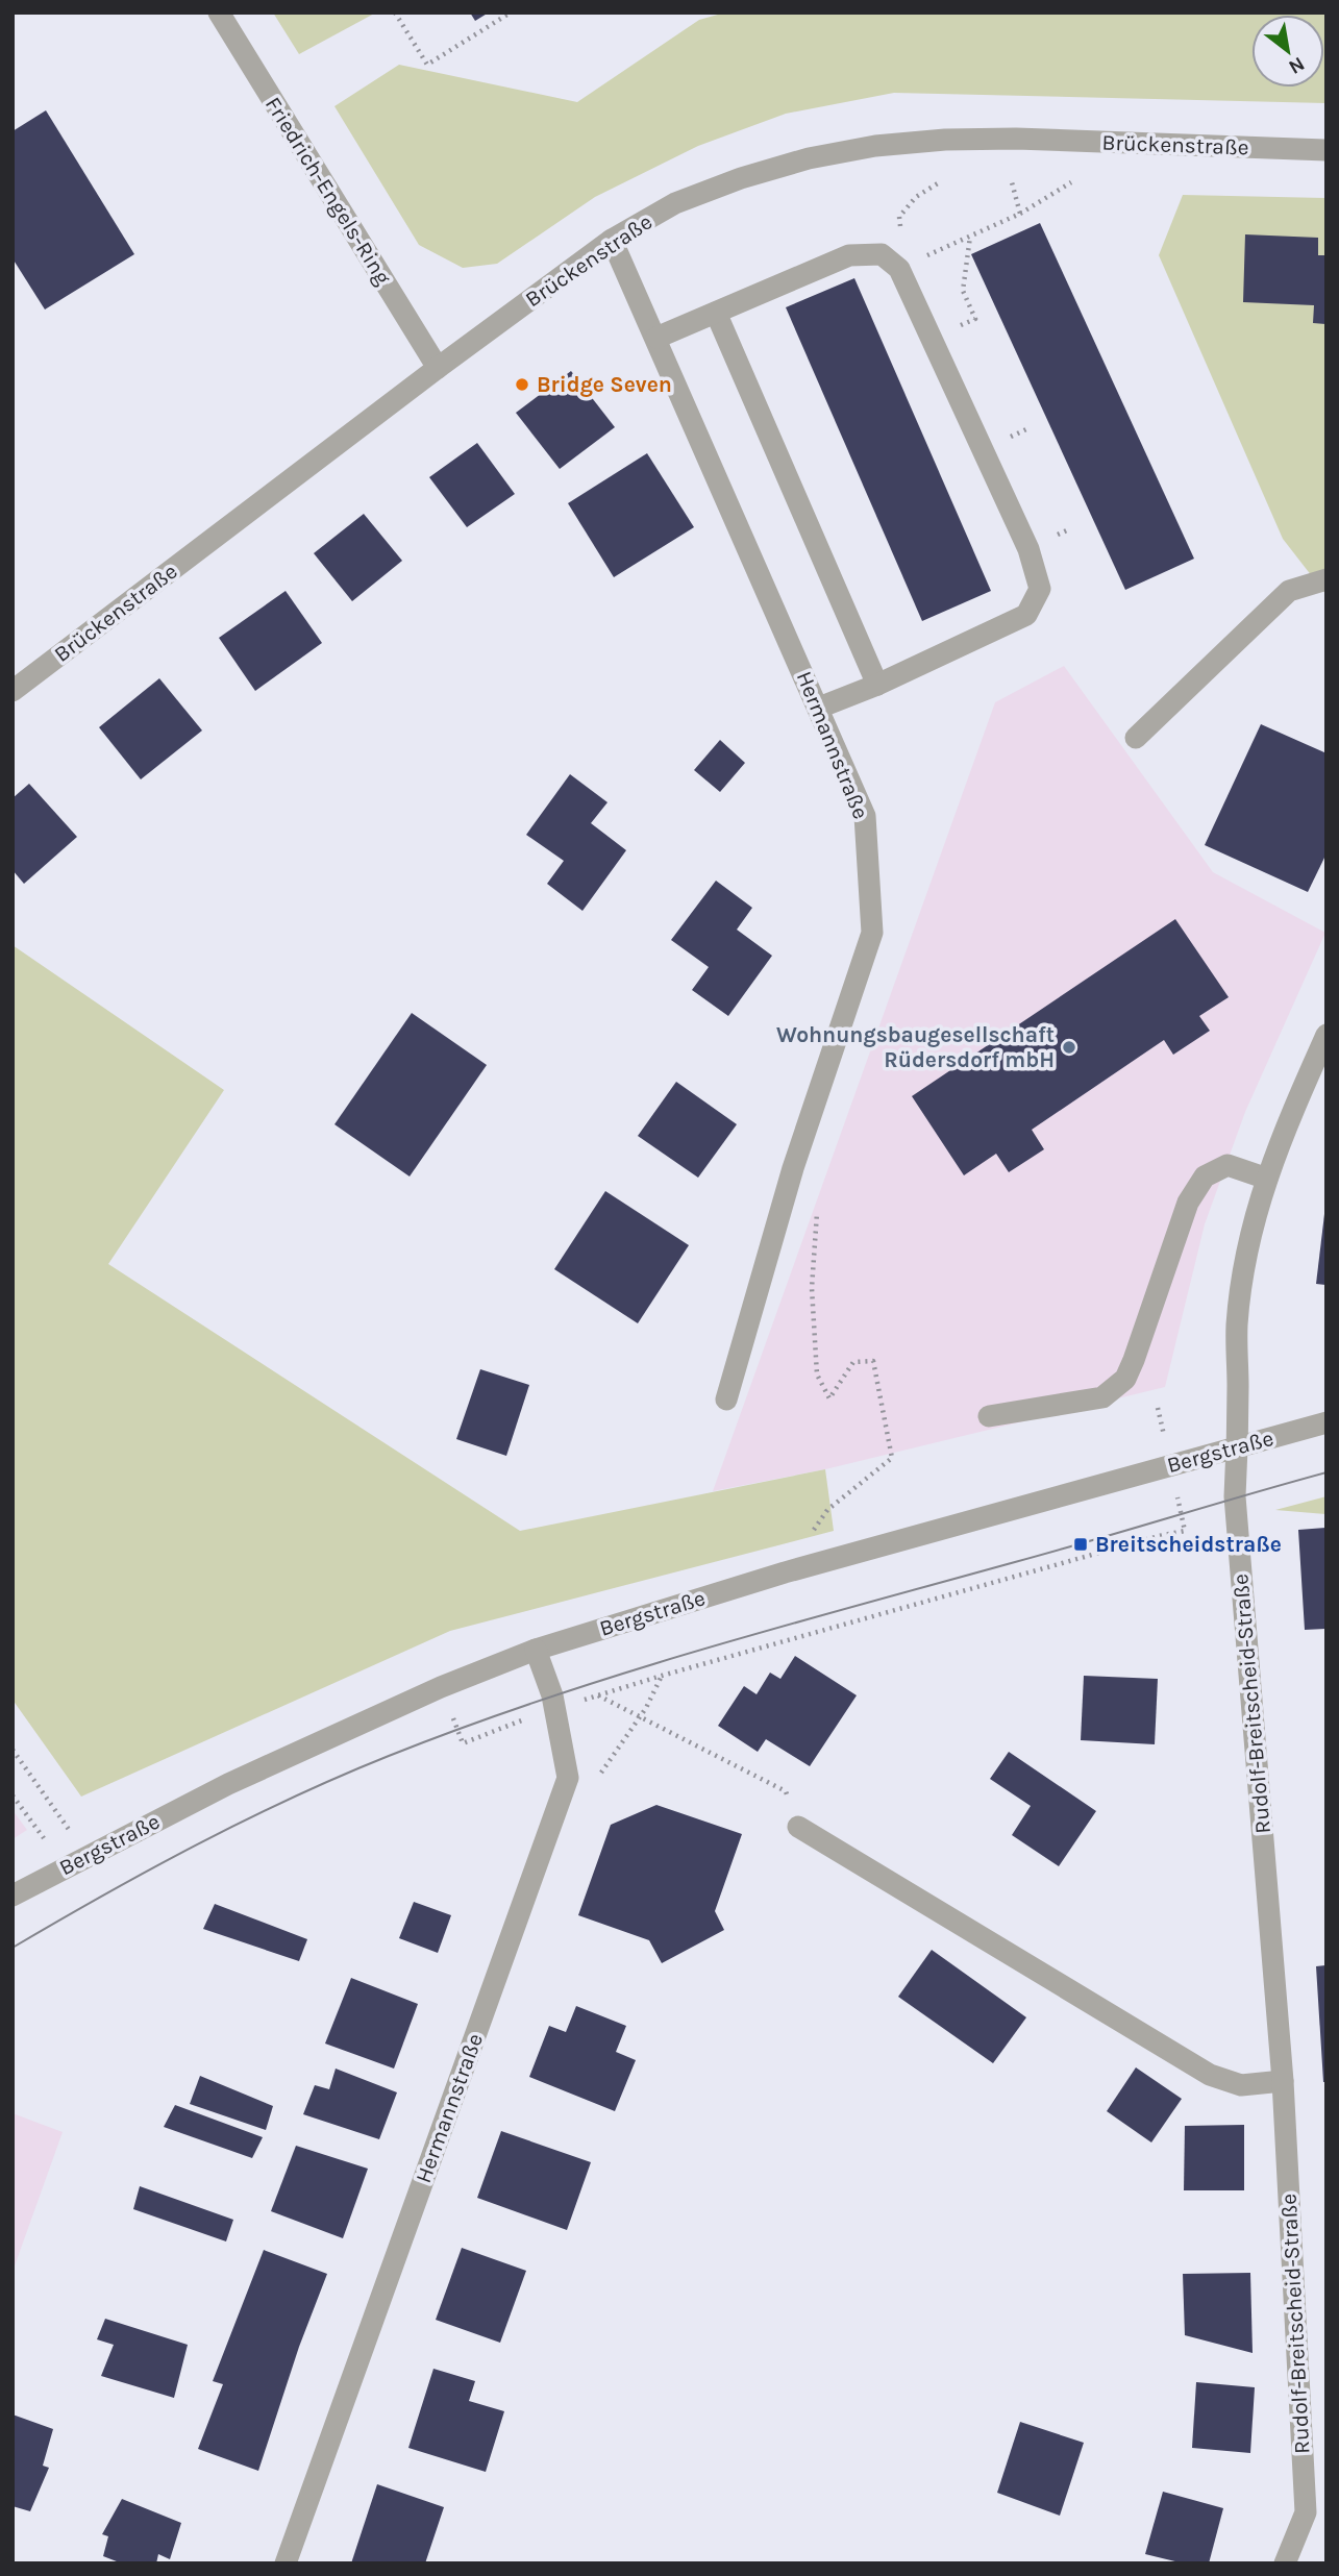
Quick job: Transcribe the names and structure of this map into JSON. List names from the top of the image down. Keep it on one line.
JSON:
{"streets":{"street":["Brückenstraße","Friedrich-Engels-Ring","Hermannstraße","Bergstraße","Rudolf-Breitscheid-Straße"]},"crossings":[["Brückenstraße","Friedrich-Engels-Ring"],["Brückenstraße","Hermannstraße"],["Hermannstraße","Bergstraße"],["Bergstraße","Rudolf-Breitscheid-Straße"]],"places":{"other":["Bridge Seven","Wohnungsbaugesellschaft Rüdersdorf mbH"],"transit":["Breitscheidstraße"]},"north":"bottom right"}
